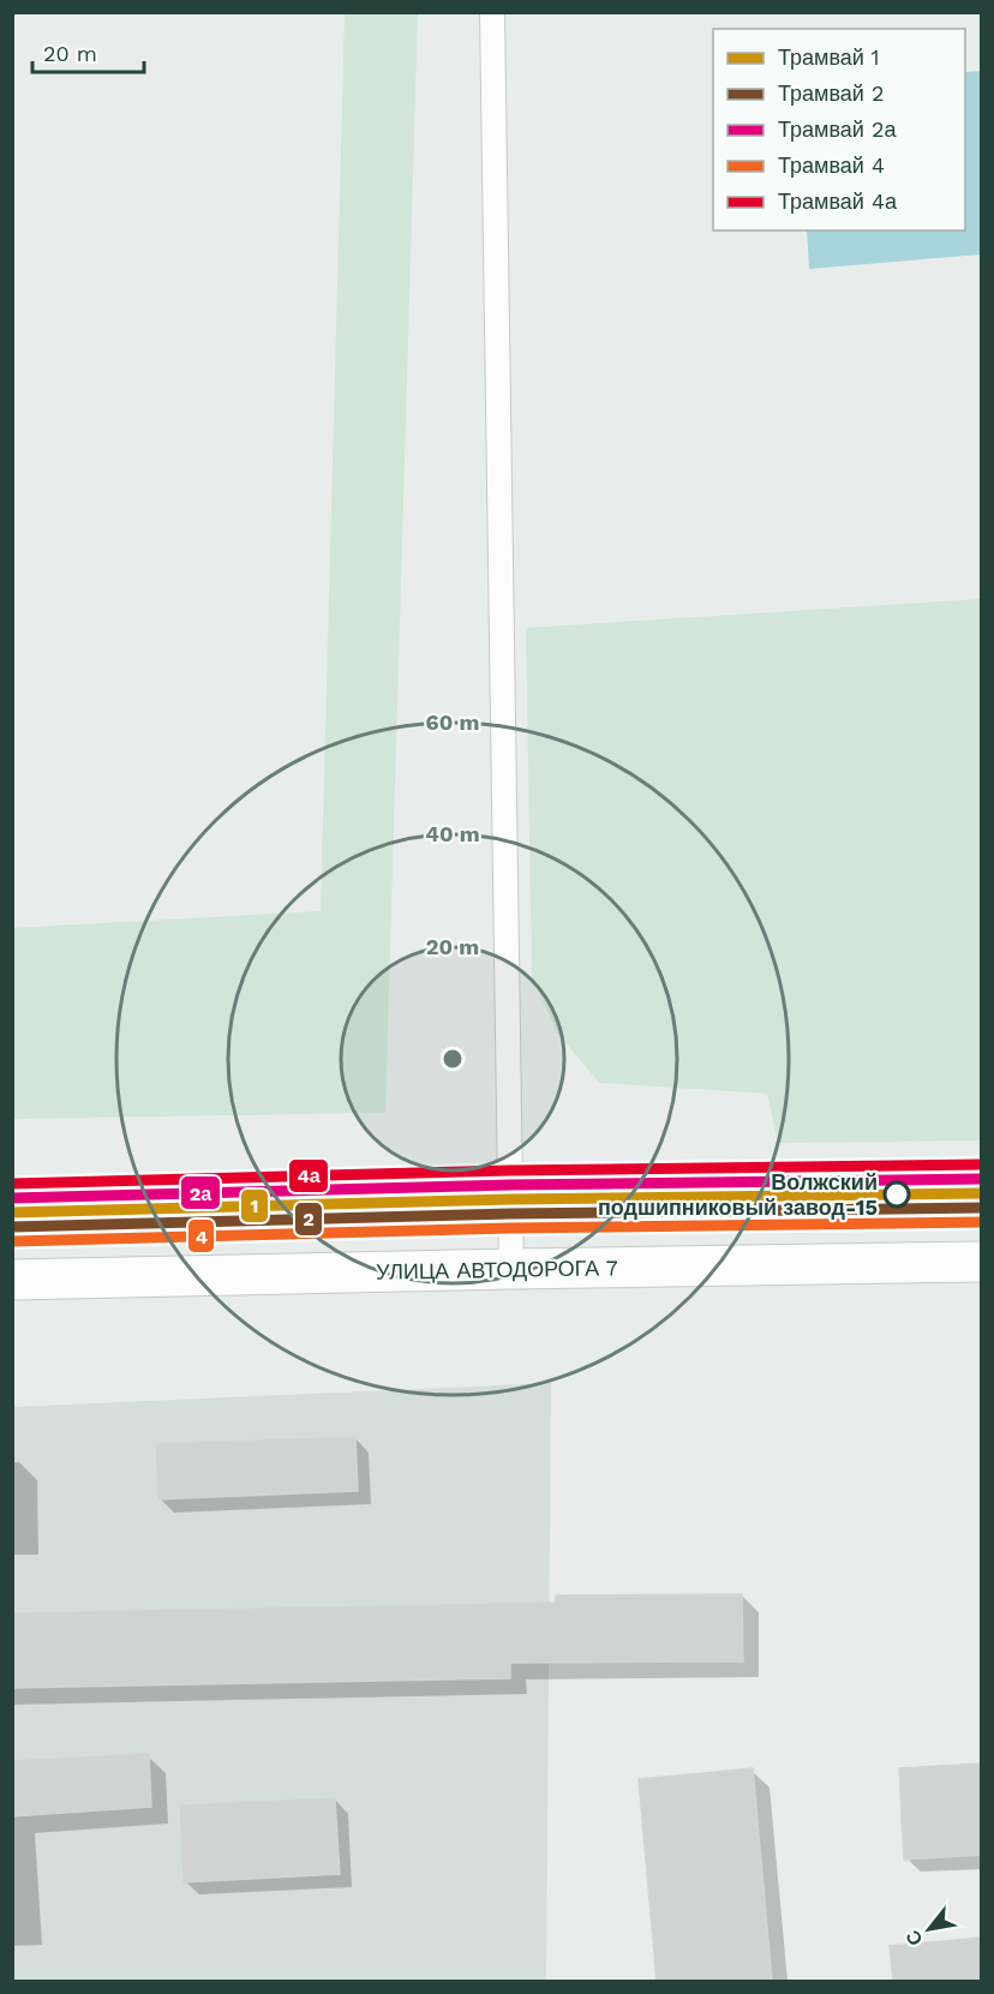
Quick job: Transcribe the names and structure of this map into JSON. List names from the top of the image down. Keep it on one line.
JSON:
{"streets":{"street":["УЛИЦА АВТОДОРОГА 7"]},"places":["Волжский подшипниковый завод-15"],"lines":["tram line 4а","tram line 2а","tram line 1","tram line 2","tram line 4"],"legend":["Трамвай 1","Трамвай 2","Трамвай 2а","Трамвай 4","Трамвай 4а"],"scale_bar":"20 m","north":"bottom left","rings":["60 m","40 m","20 m"]}
